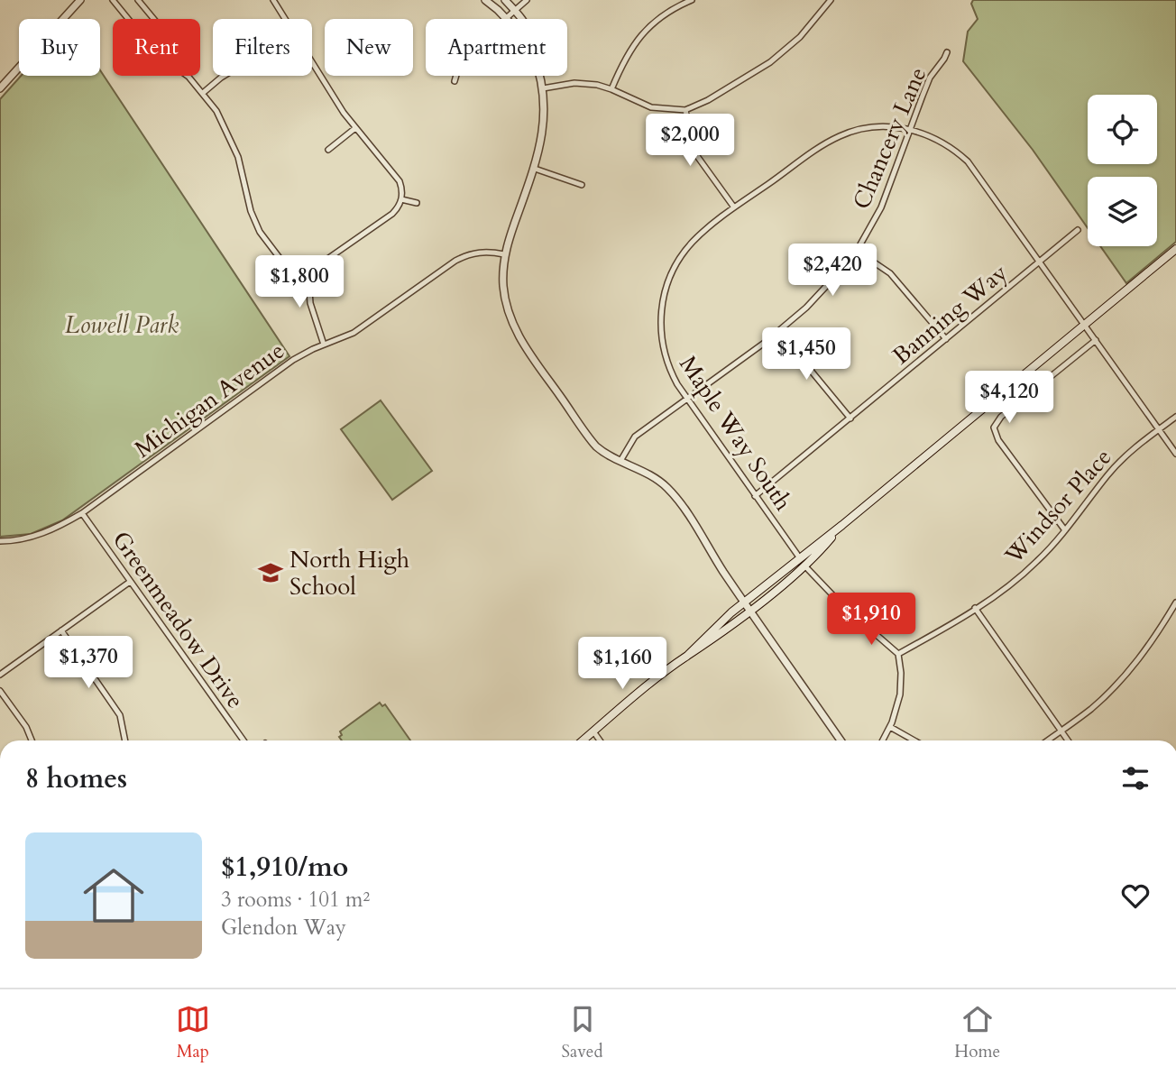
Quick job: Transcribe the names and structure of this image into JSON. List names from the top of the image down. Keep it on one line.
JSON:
{"streets":{"street":["Chancery Lane","Banning Way","Michigan Avenue","Maple Way South","Windsor Place","Greenmeadow Drive"]},"crossings":[["Chancery Lane","Maple Way South"],["Banning Way","Maple Way South"],["Michigan Avenue","Greenmeadow Drive"],["Maple Way South","Windsor Place"]],"parks":["Lowell Park"],"places":{"school or university":["North High School"]},"page":{"chip":["Buy","Rent","Filters","New","Apartment"],"price":["$2,000","$2,420","$1,800","$1,450","$4,120","$1,910","$1,370","$1,160"],"heading":"8 homes","list":[{"name":"$1,910/mo","note":"3 rooms · 101 m² · Glendon Way"}],"tabs":["Map","Saved","Home"]}}
